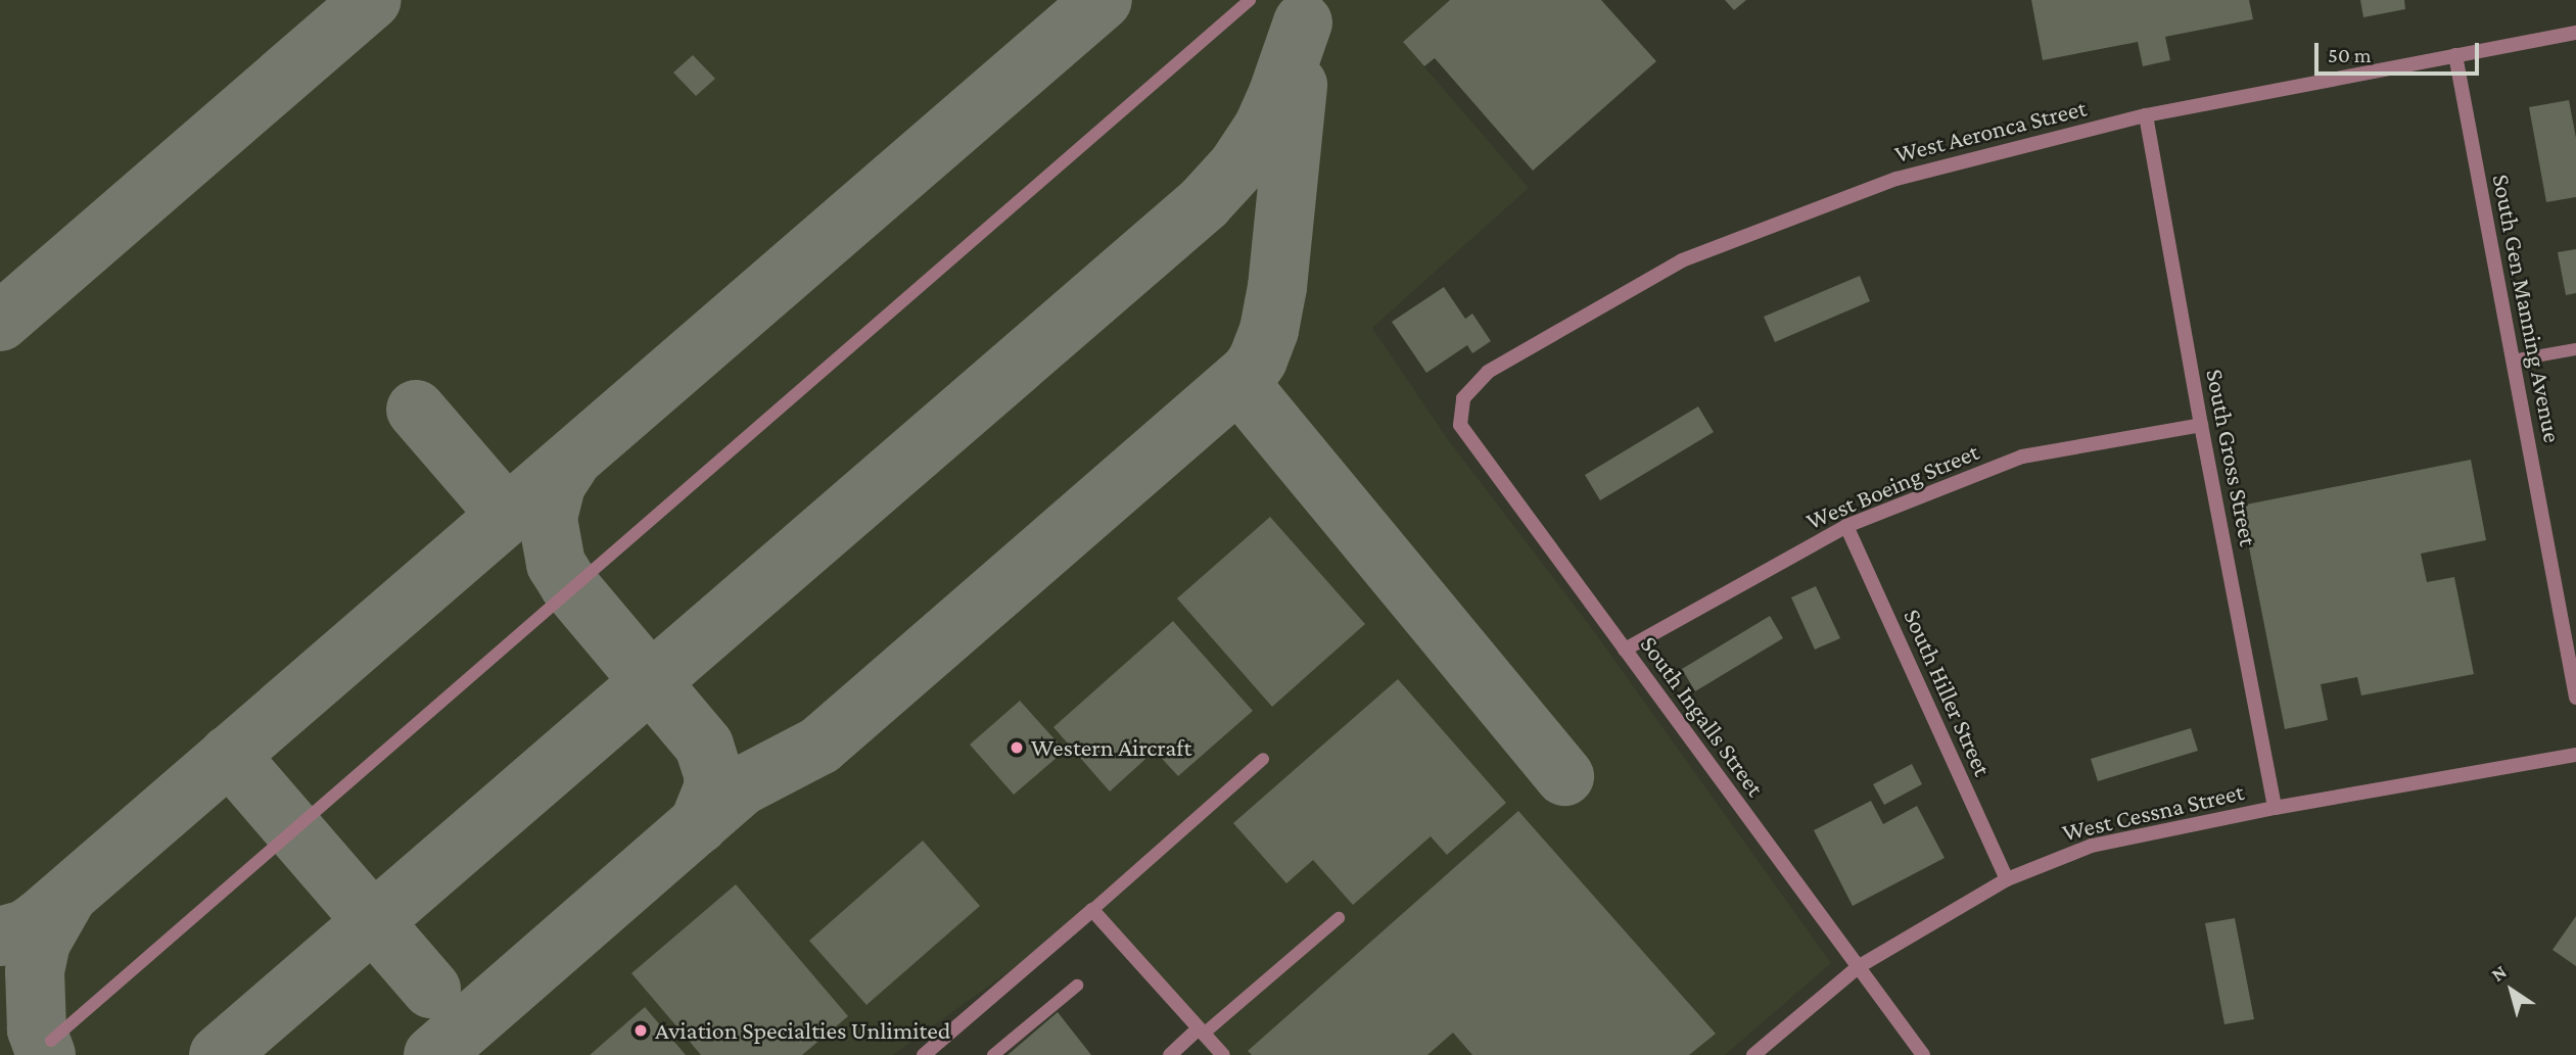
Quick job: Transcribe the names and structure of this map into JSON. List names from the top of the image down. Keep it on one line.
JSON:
{"streets":{"street":["West Aeronca Street","South Gen Manning Avenue","South Gross Street","West Boeing Street","South Hiller Street","South Ingalls Street","West Cessna Street"]},"crossings":[["West Aeronca Street","South Gen Manning Avenue"],["West Aeronca Street","South Gross Street"],["West Aeronca Street","South Ingalls Street"],["South Gross Street","West Boeing Street"],["South Gross Street","West Cessna Street"],["West Boeing Street","South Hiller Street"],["West Boeing Street","South Ingalls Street"],["South Hiller Street","West Cessna Street"],["South Ingalls Street","West Cessna Street"]],"places":["Western Aircraft","Aviation Specialties Unlimited"],"scale_bar":"50 m","north":"top left"}
